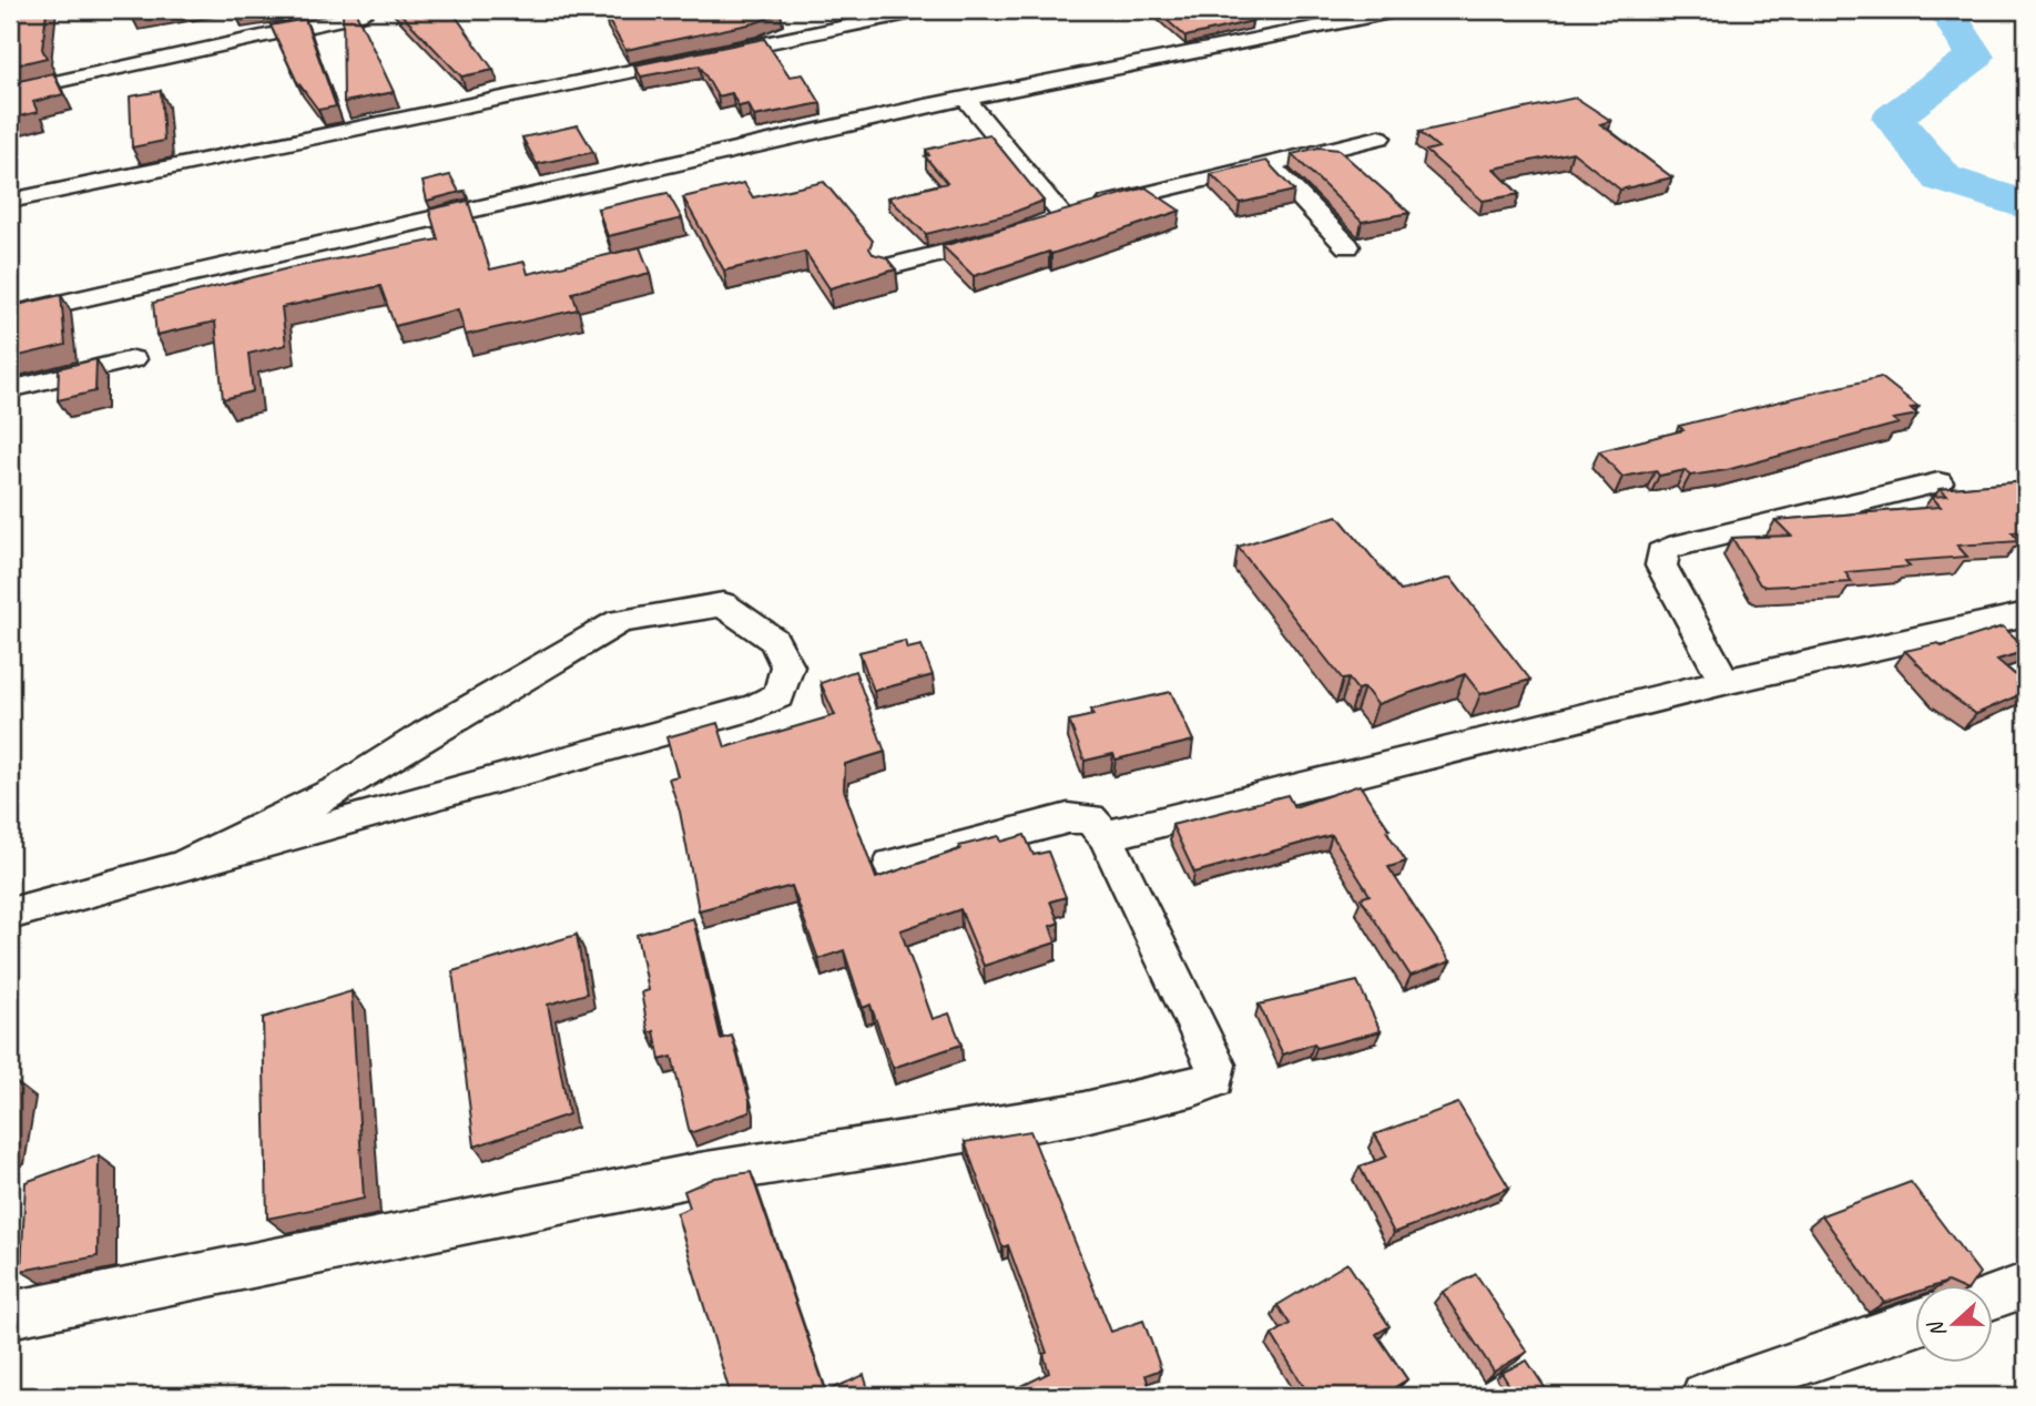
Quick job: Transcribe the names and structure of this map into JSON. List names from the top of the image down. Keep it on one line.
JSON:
{"north":"left"}
